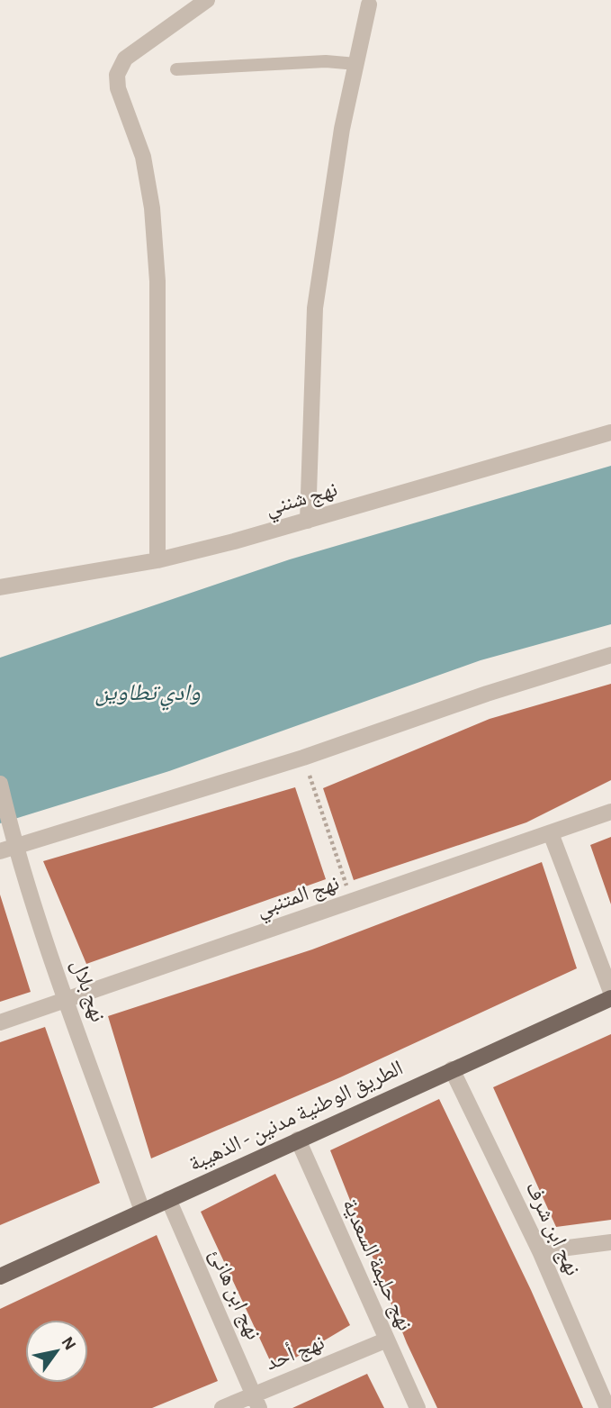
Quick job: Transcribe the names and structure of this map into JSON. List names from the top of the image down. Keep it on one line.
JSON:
{"streets":{"main road":["الطريق الوطنية مدنين - الذهيبة"],"street":["نهج شنني","نهج المتنبي","نهج بلال","نهج ابن شرف","نهج حليمة السعدية","نهج ابن هانئ","نهج أحد"]},"crossings":[["نهج المتنبي","نهج بلال"],["نهج بلال","الطريق الوطنية مدنين - الذهيبة"],["الطريق الوطنية مدنين - الذهيبة","نهج ابن شرف"],["الطريق الوطنية مدنين - الذهيبة","نهج حليمة السعدية"],["الطريق الوطنية مدنين - الذهيبة","نهج ابن هانئ"],["نهج حليمة السعدية","نهج أحد"],["نهج ابن هانئ","نهج أحد"]],"water":["وادي تطاوين"],"north":"top right"}
